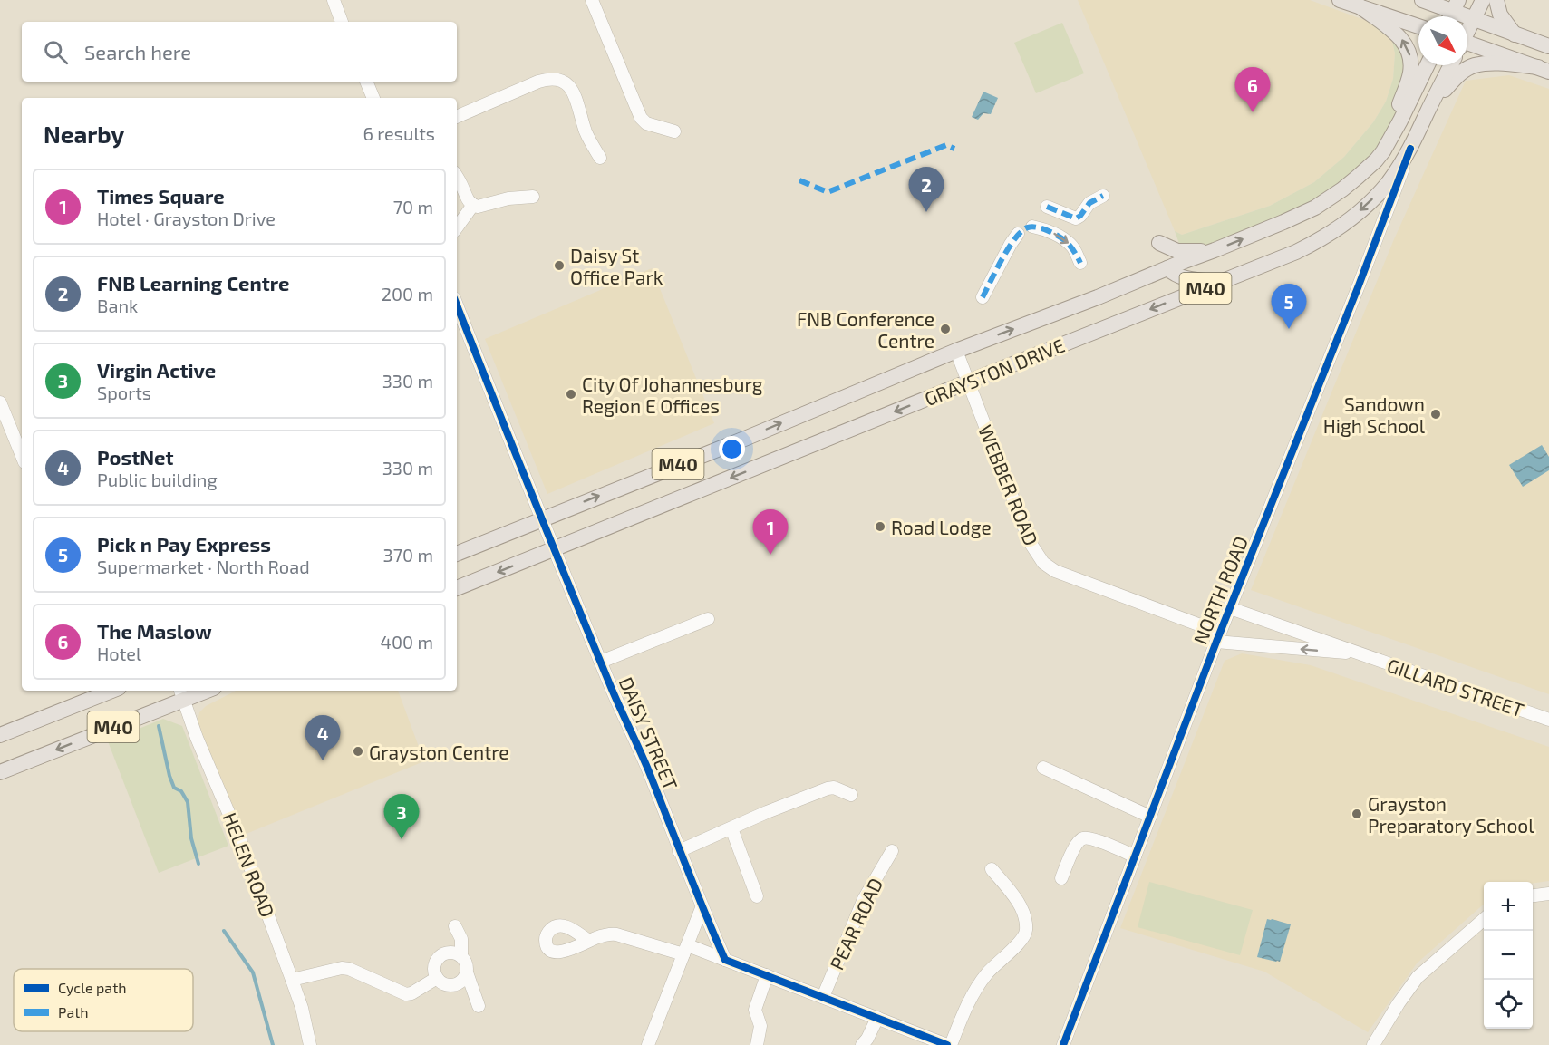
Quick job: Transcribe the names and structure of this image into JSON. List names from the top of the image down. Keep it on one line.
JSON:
{"streets":{"main road":["M40","GRAYSTON DRIVE"],"street":["WEBBER ROAD","NORTH ROAD","GILLARD STREET","DAISY STREET","HELEN ROAD","PEAR ROAD"]},"crossings":[["M40","HELEN ROAD"],["GRAYSTON DRIVE","WEBBER ROAD"],["GRAYSTON DRIVE","NORTH ROAD"],["GRAYSTON DRIVE","DAISY STREET"],["WEBBER ROAD","NORTH ROAD"],["WEBBER ROAD","GILLARD STREET"],["NORTH ROAD","GILLARD STREET"]],"places":["Daisy St Office Park","FNB Conference Centre","City Of Johannesburg Region E Offices","Sandown High School","Road Lodge","Grayston Centre","Grayston Preparatory School"],"legend":["Cycle path","Path"],"north":"bottom right","page":{"search":"Search here","pins":["6","2","5","1","4","3"],"heading":["Nearby","6 results"],"list":[{"mark":"1","name":"Times Square","note":"Hotel · Grayston Drive","value":"70 m"},{"mark":"2","name":"FNB Learning Centre","note":"Bank","value":"200 m"},{"mark":"3","name":"Virgin Active","note":"Sports","value":"330 m"},{"mark":"4","name":"PostNet","note":"Public building","value":"330 m"},{"mark":"5","name":"Pick n Pay Express","note":"Supermarket · North Road","value":"370 m"},{"mark":"6","name":"The Maslow","note":"Hotel","value":"400 m"}],"map_buttons":["+","−"]}}
